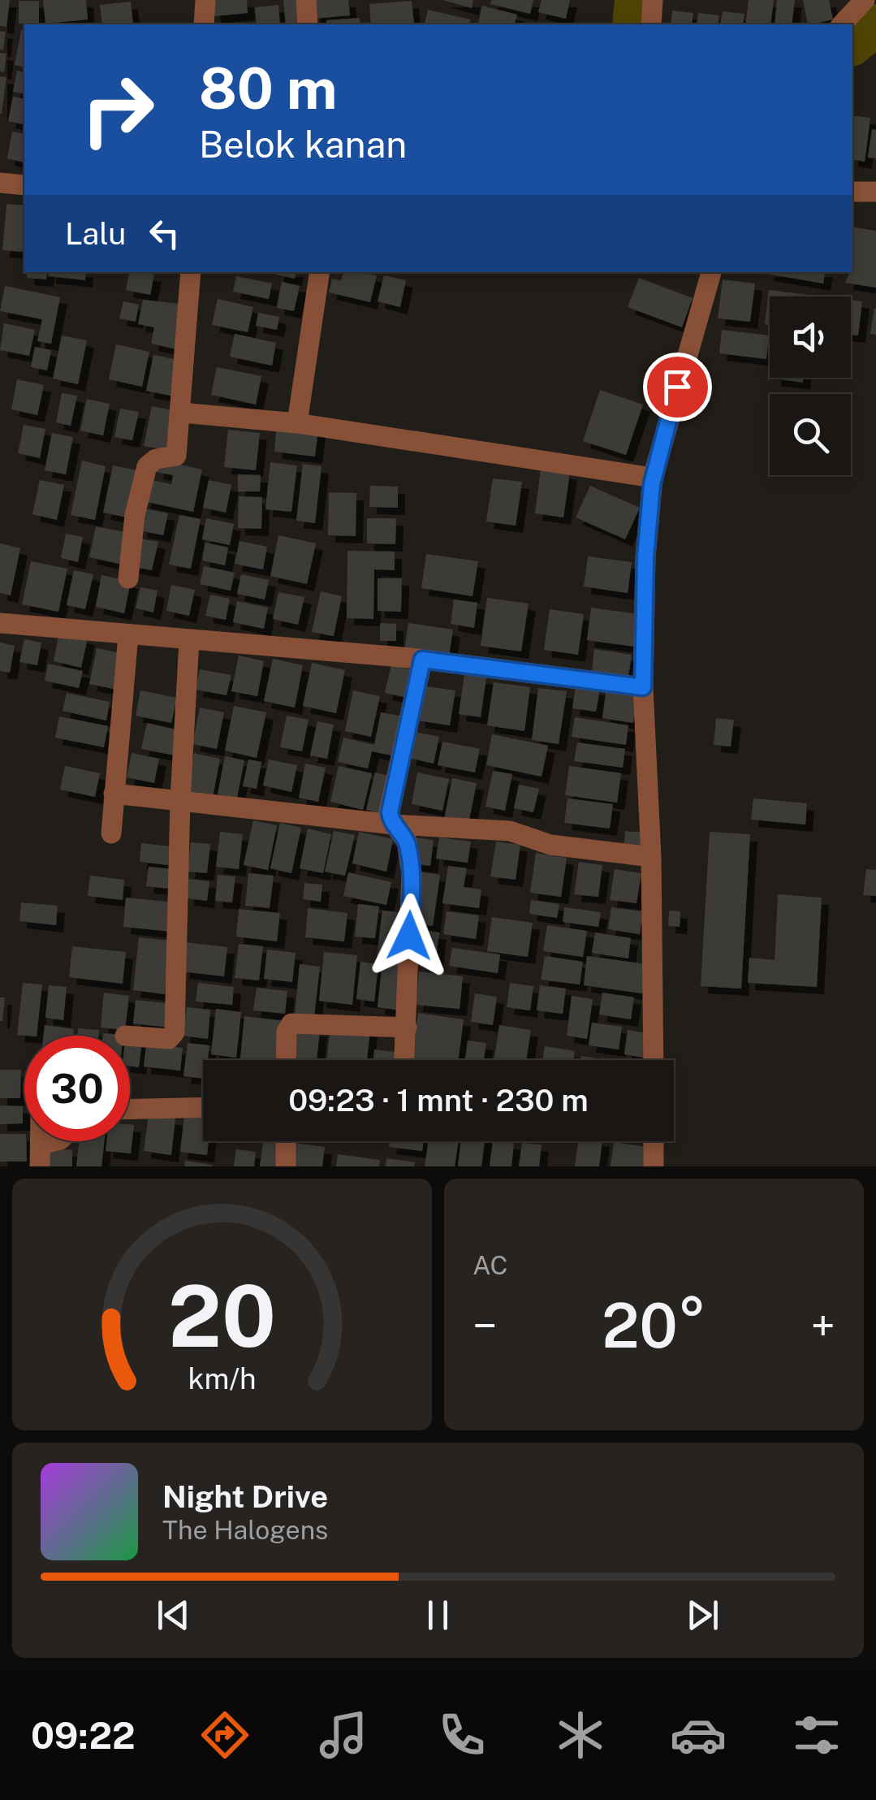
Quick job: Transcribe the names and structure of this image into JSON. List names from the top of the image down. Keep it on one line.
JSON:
{"page":{"turn":["80 m","Belok kanan"],"then":"Lalu","limit":"30","trip":"09:23 · 1 mnt · 230 m","tile":"AC","heat":["−","20°","+"],"song":["Night Drive","The Halogens"],"tabs":"09:22","gauge":["20","km/h"]}}
